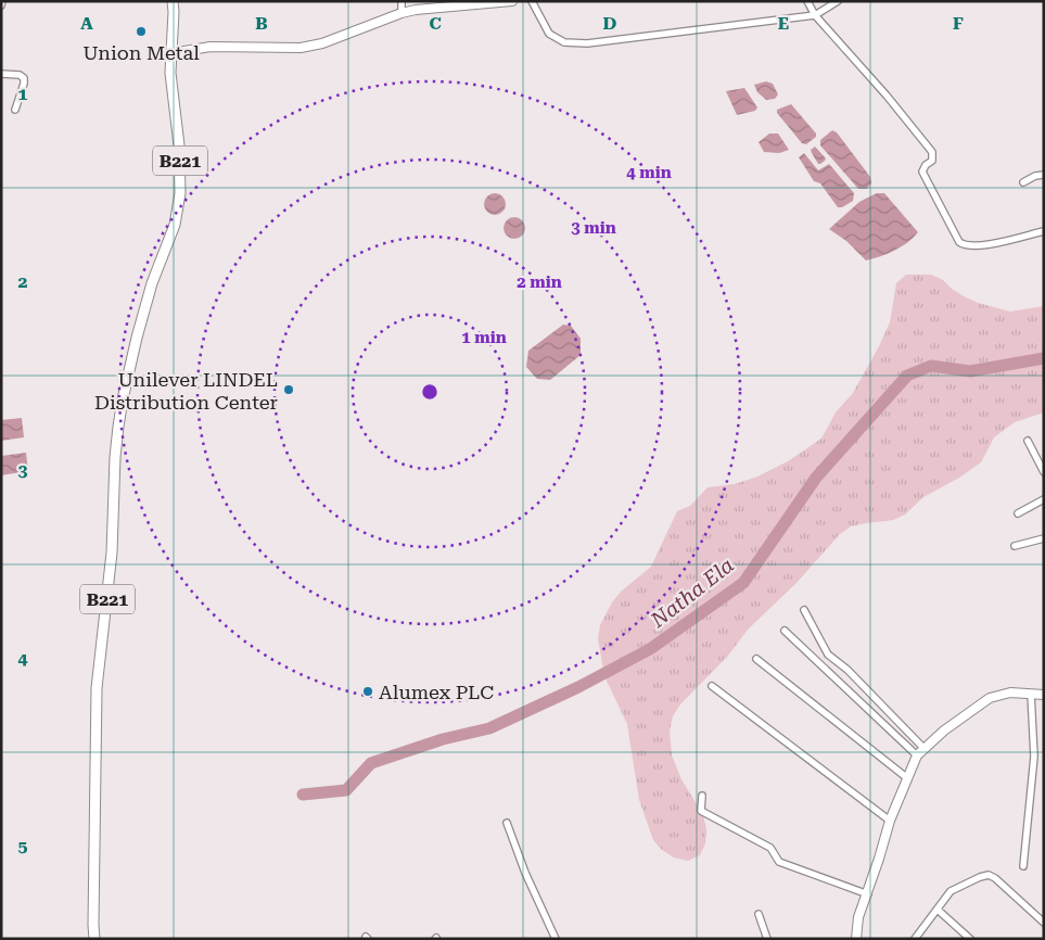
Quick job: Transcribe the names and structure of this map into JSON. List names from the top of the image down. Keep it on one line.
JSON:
{"streets":{"main road":["B221"]},"water":["Natha Ela"],"places":["Union Metal","Unilever LINDEL Distribution Center","Alumex PLC"],"grid":{"columns":["A","B","C","D","E","F"],"rows":["1","2","3","4","5"]},"rings":["4 min","3 min","2 min","1 min"]}
